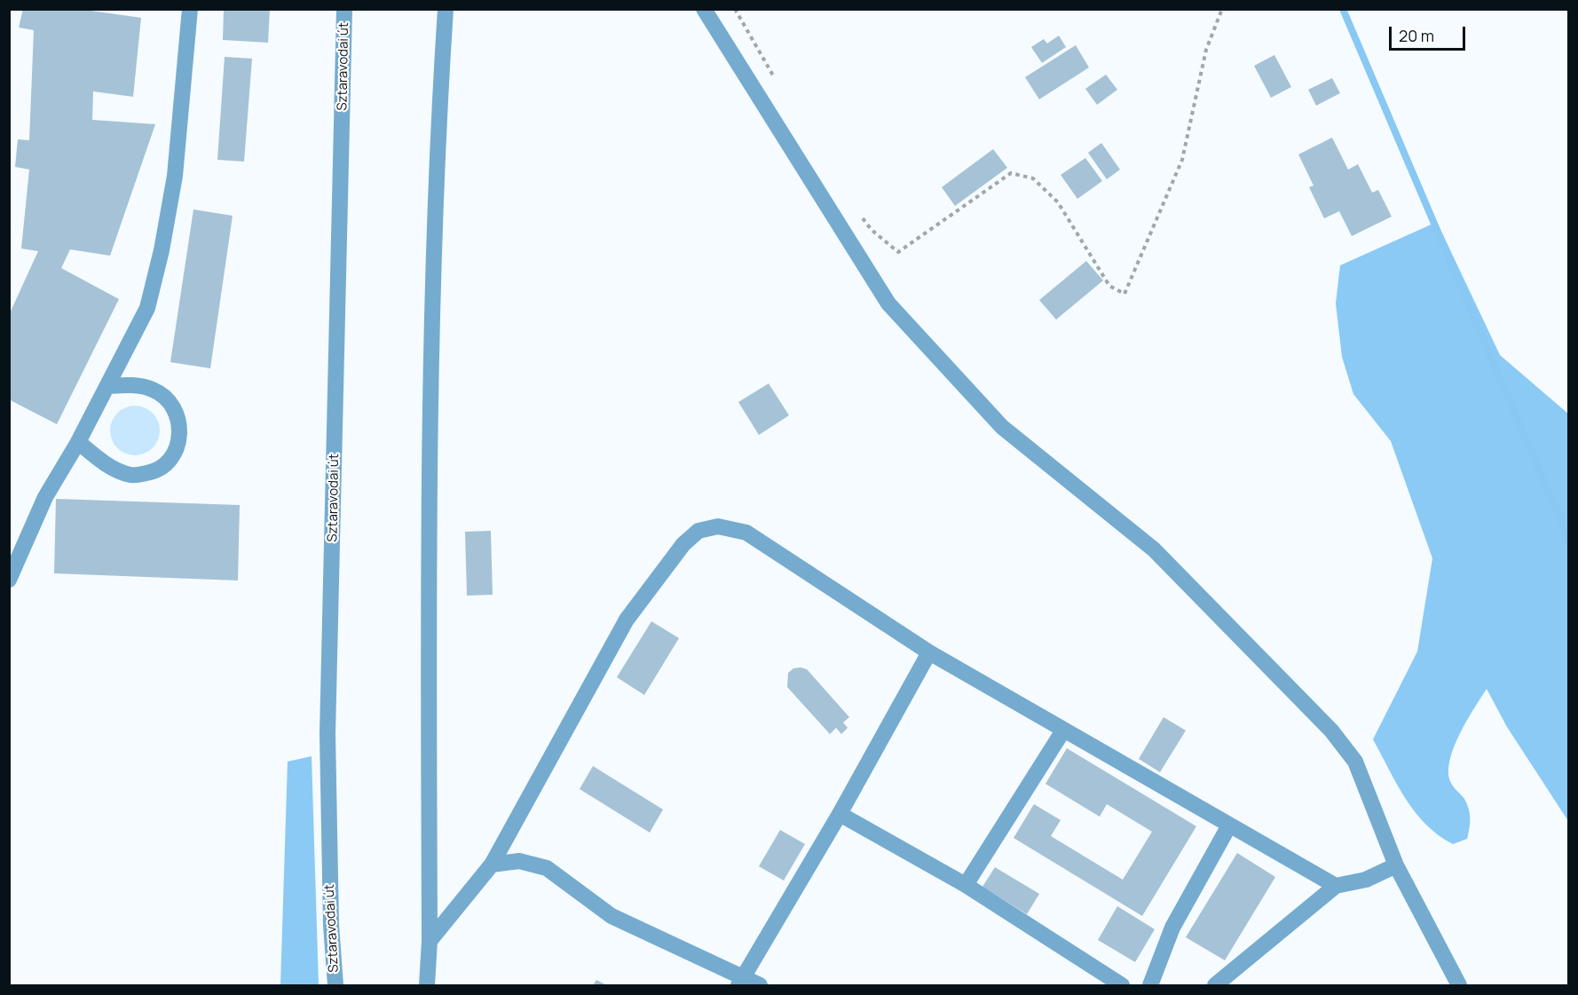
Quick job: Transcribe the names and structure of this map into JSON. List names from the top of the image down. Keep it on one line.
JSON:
{"streets":{"street":["Sztaravodai út"]},"scale_bar":"20 m"}
